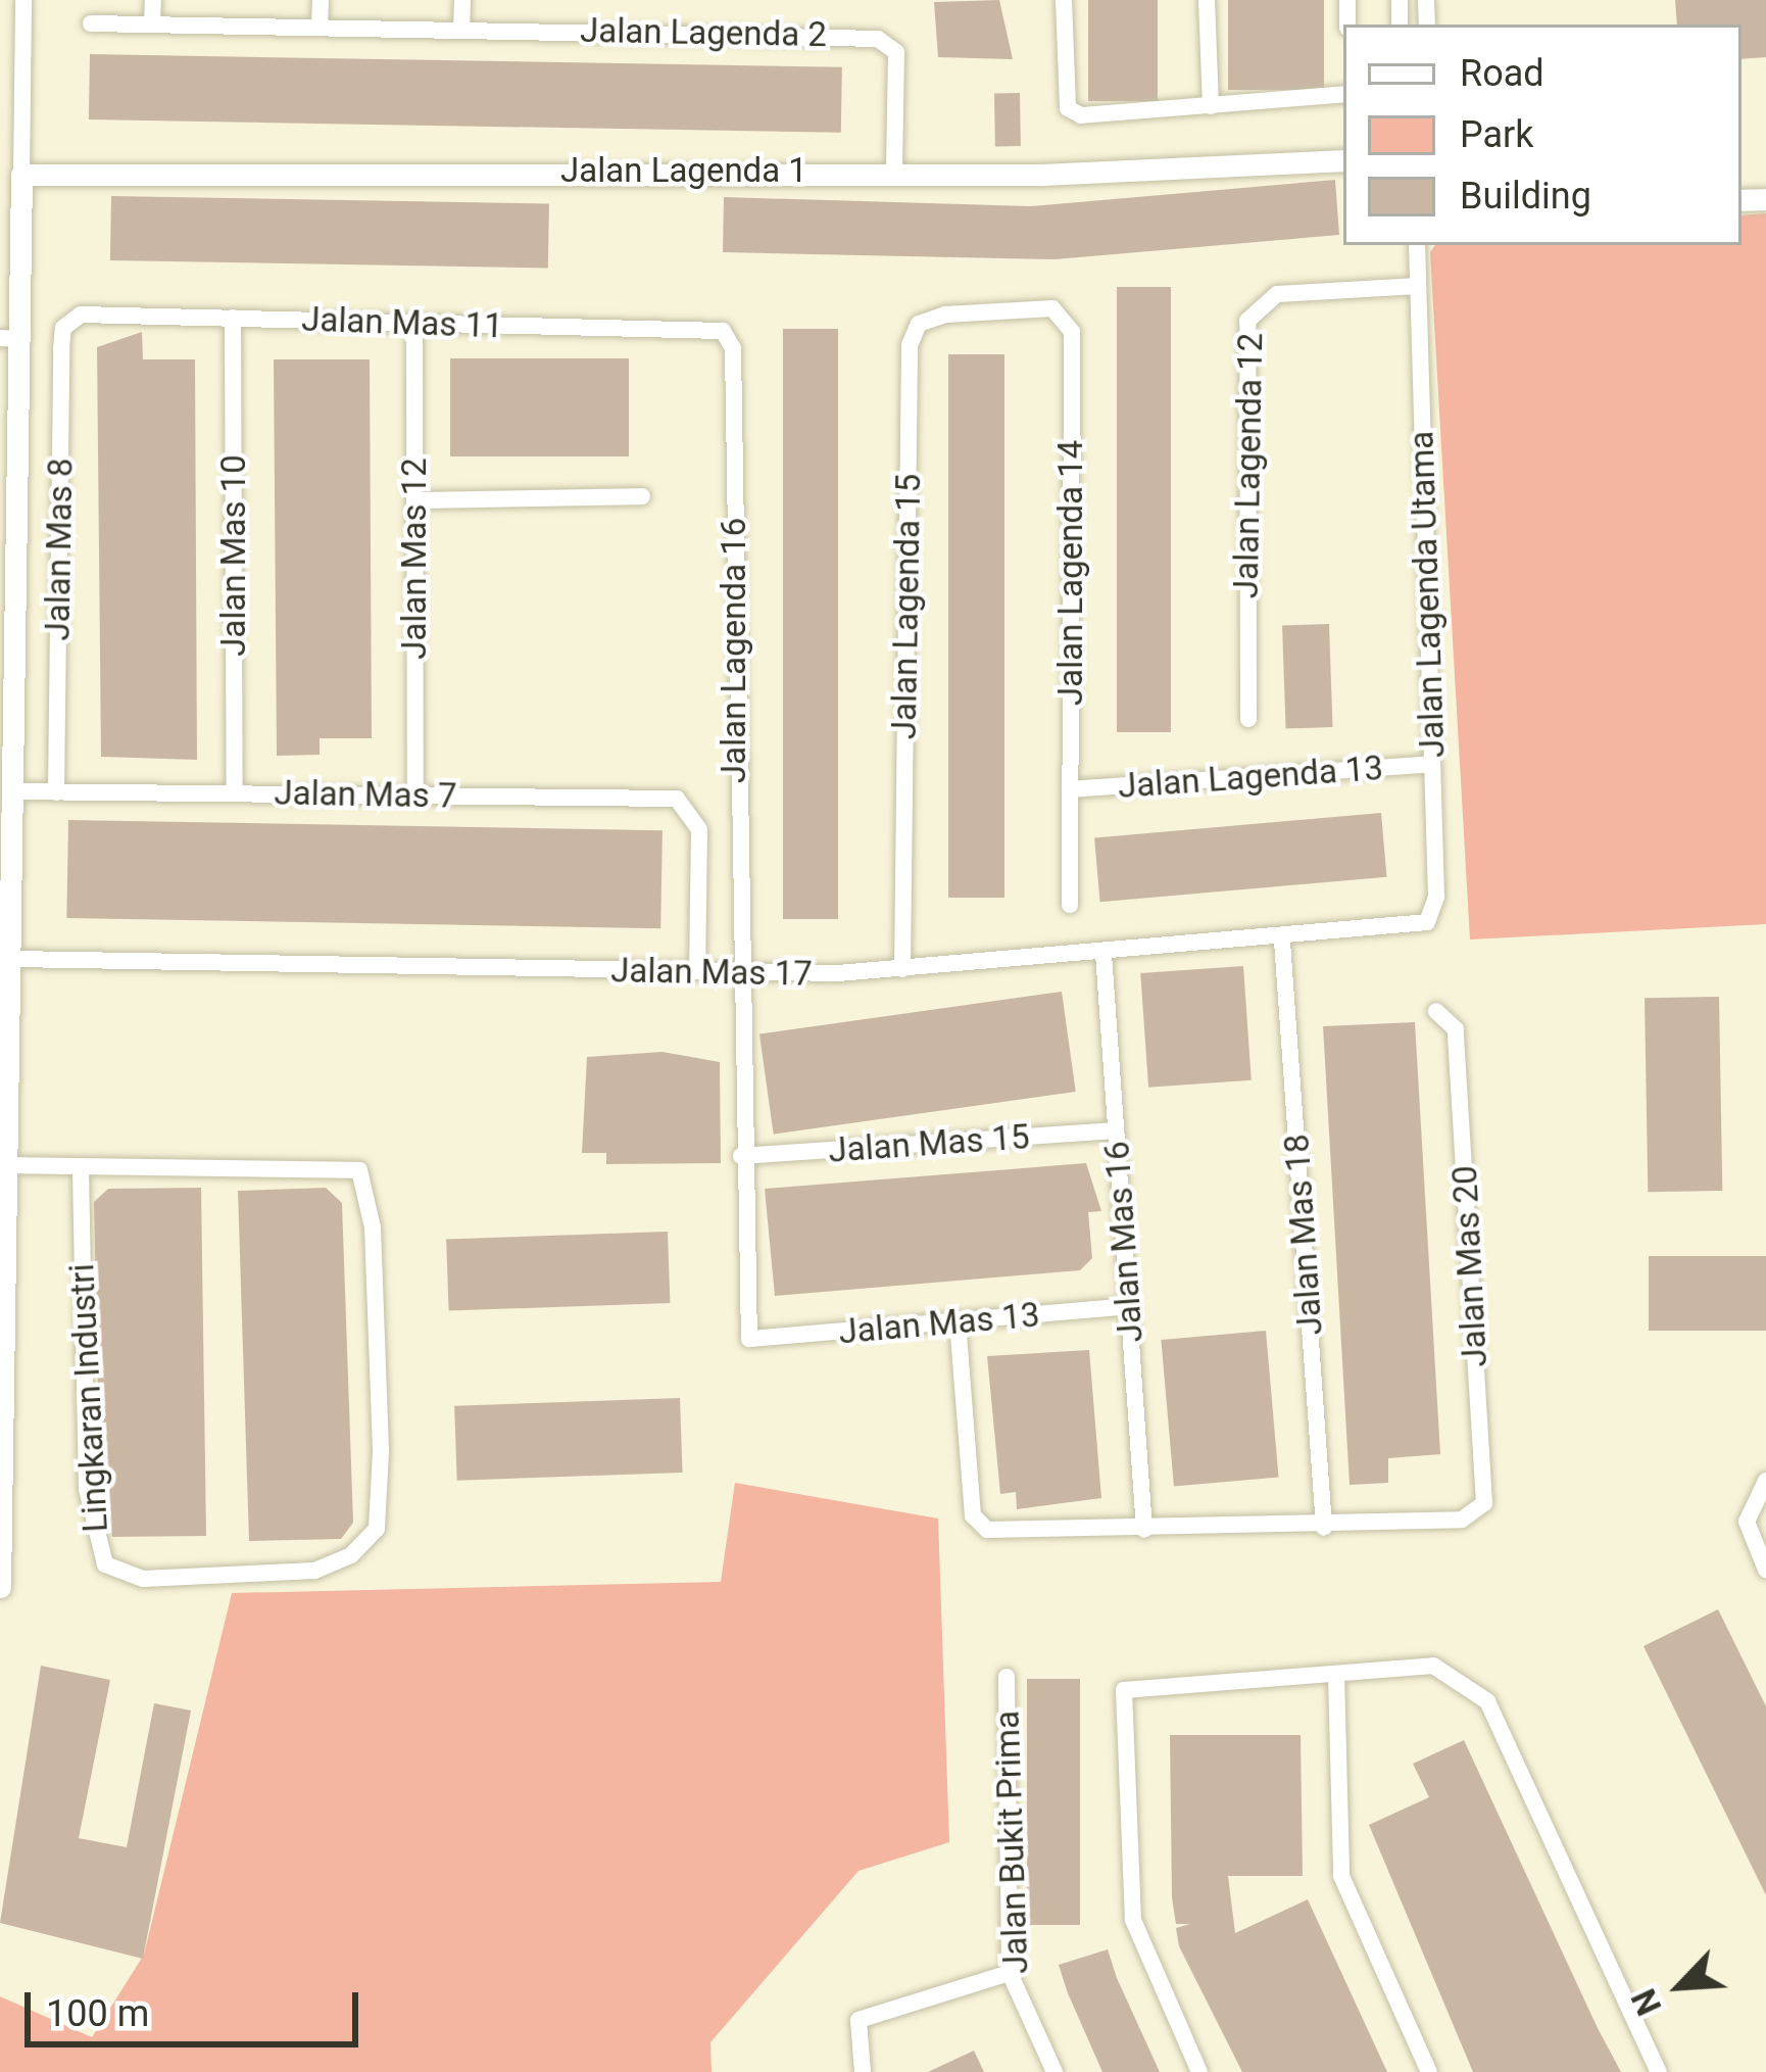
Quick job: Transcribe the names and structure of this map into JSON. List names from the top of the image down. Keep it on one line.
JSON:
{"streets":{"street":["Jalan Lagenda 2","Jalan Lagenda 1","Jalan Mas 11","Jalan Lagenda 12","Jalan Mas 8","Jalan Mas 10","Jalan Mas 12","Jalan Lagenda 14","Jalan Lagenda Utama","Jalan Lagenda 15","Jalan Lagenda 16","Jalan Lagenda 13","Jalan Mas 7","Jalan Mas 17","Jalan Mas 15","Jalan Mas 18","Jalan Mas 16","Jalan Mas 20","Jalan Mas 13","Lingkaran Industri","Jalan Bukit Prima"]},"crossings":[["Jalan Lagenda 2","Jalan Lagenda 1"],["Jalan Mas 11","Jalan Mas 8"],["Jalan Mas 11","Jalan Mas 10"],["Jalan Mas 11","Jalan Mas 12"],["Jalan Mas 11","Jalan Lagenda 16"],["Jalan Lagenda 12","Jalan Lagenda Utama"],["Jalan Mas 8","Jalan Mas 7"],["Jalan Mas 10","Jalan Mas 7"],["Jalan Mas 12","Jalan Mas 7"],["Jalan Lagenda 14","Jalan Lagenda 15"],["Jalan Lagenda 14","Jalan Lagenda 13"],["Jalan Lagenda Utama","Jalan Lagenda 13"],["Jalan Lagenda Utama","Jalan Mas 17"],["Jalan Lagenda 15","Jalan Mas 17"],["Jalan Lagenda 16","Jalan Mas 17"],["Jalan Lagenda 16","Jalan Mas 15"],["Jalan Lagenda 16","Jalan Mas 13"],["Jalan Mas 7","Jalan Mas 17"],["Jalan Mas 17","Jalan Mas 18"],["Jalan Mas 17","Jalan Mas 16"],["Jalan Mas 15","Jalan Mas 16"],["Jalan Mas 18","Jalan Mas 20"],["Jalan Mas 16","Jalan Mas 13"]],"legend":["Road","Park","Building"],"scale_bar":"100 m","north":"bottom left"}
